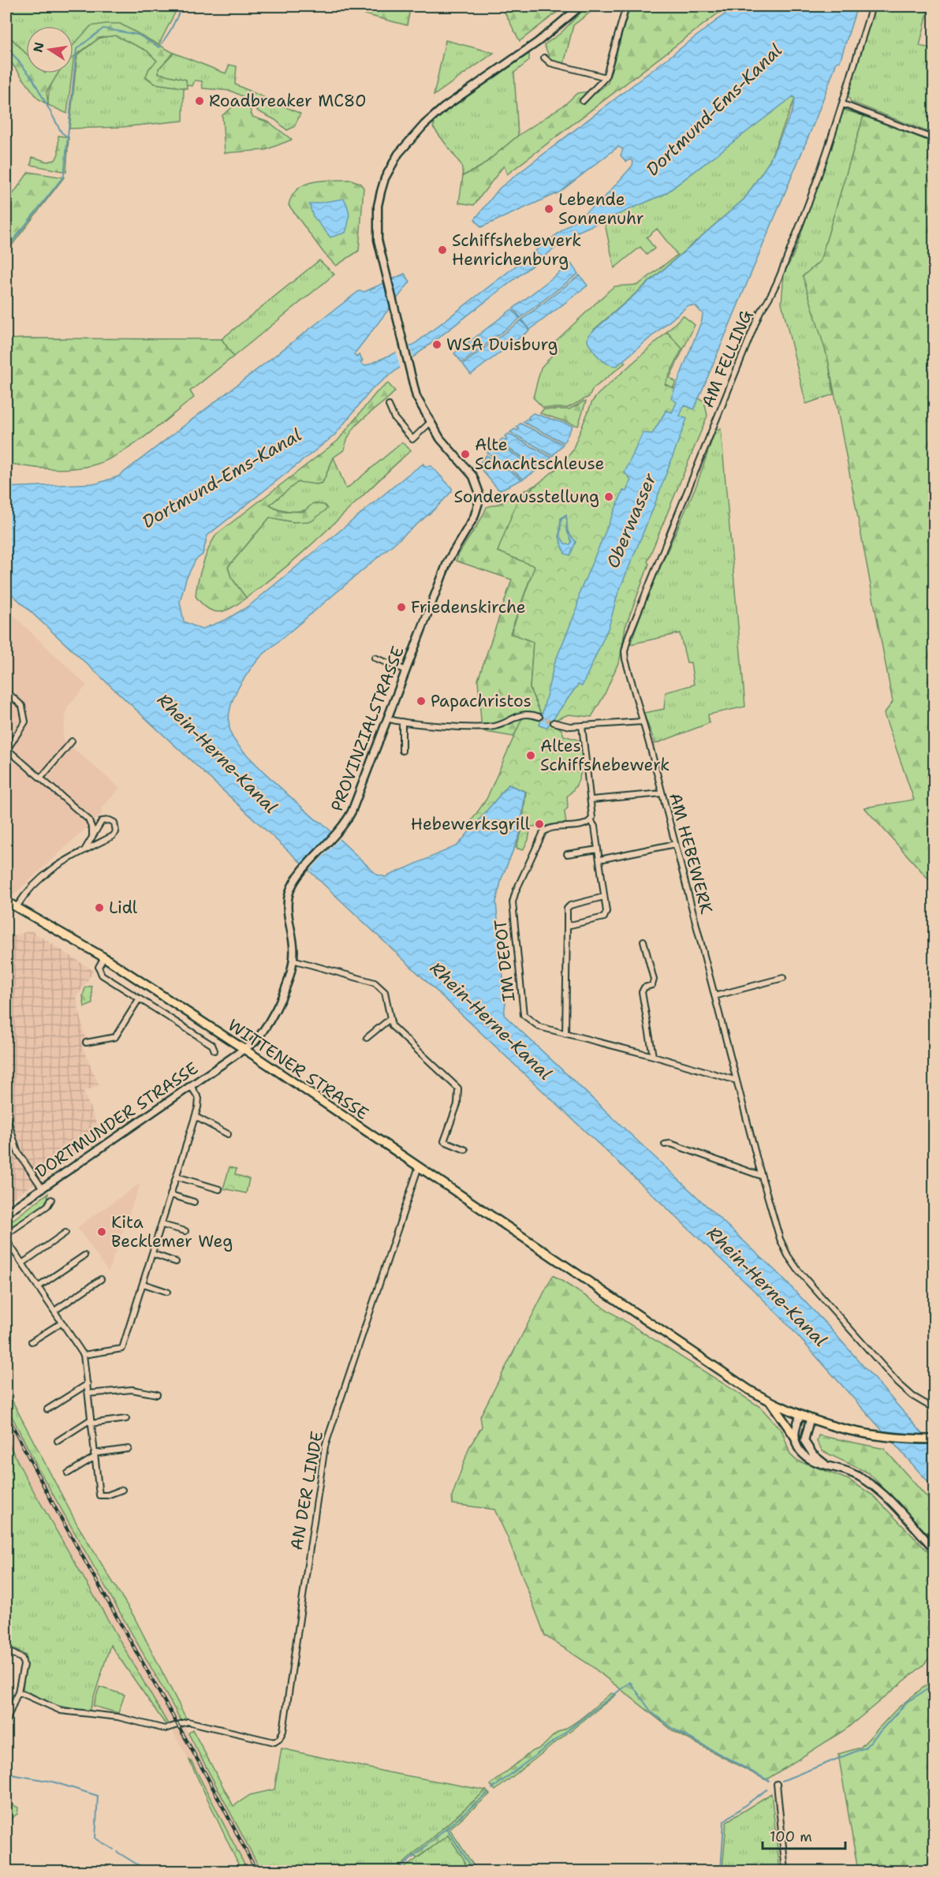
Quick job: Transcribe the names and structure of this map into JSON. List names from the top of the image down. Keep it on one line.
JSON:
{"streets":{"main road":["PROVINZIALSTRASSE","WITTENER STRASSE","DORTMUNDER STRASSE"],"street":["AM FELLING","AM HEBEWERK","IM DEPOT","AN DER LINDE"]},"crossings":[["AM FELLING","AM HEBEWERK"],["PROVINZIALSTRASSE","WITTENER STRASSE"],["PROVINZIALSTRASSE","DORTMUNDER STRASSE"],["AM HEBEWERK","IM DEPOT"],["WITTENER STRASSE","DORTMUNDER STRASSE"],["WITTENER STRASSE","AN DER LINDE"]],"water":["Dortmund-Ems-Kanal","Oberwasser","Rhein-Herne-Kanal"],"places":["Roadbreaker MC80","Lebende Sonnenuhr","Schiffshebewerk Henrichenburg","WSA Duisburg","Alte Schachtschleuse","Sonderausstellung","Friedenskirche","Papachristos","Altes Schiffshebewerk","Hebewerksgrill","Lidl","Kita Becklemer Weg"],"scale_bar":"100 m","north":"left"}
